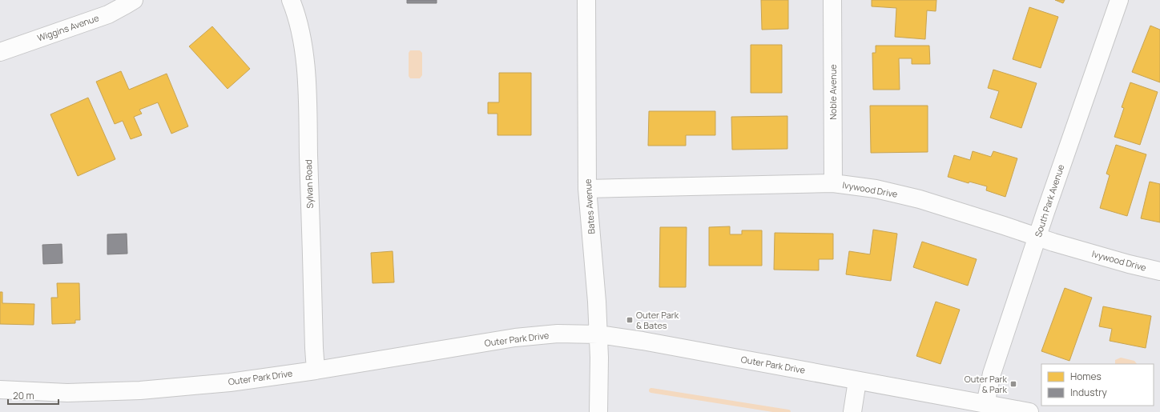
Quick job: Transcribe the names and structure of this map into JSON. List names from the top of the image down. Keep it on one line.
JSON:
{"streets":{"street":["Wiggins Avenue","Noble Avenue","Sylvan Road","Ivywood Drive","South Park Avenue","Bates Avenue","Outer Park Drive"]},"crossings":[["Noble Avenue","Ivywood Drive"],["Sylvan Road","Outer Park Drive"],["Ivywood Drive","South Park Avenue"],["Ivywood Drive","Bates Avenue"],["South Park Avenue","Outer Park Drive"],["Bates Avenue","Outer Park Drive"]],"places":{"transit":["Outer Park & Bates","Outer Park & Park"]},"legend":["Homes","Industry"],"scale_bar":"20 m"}
